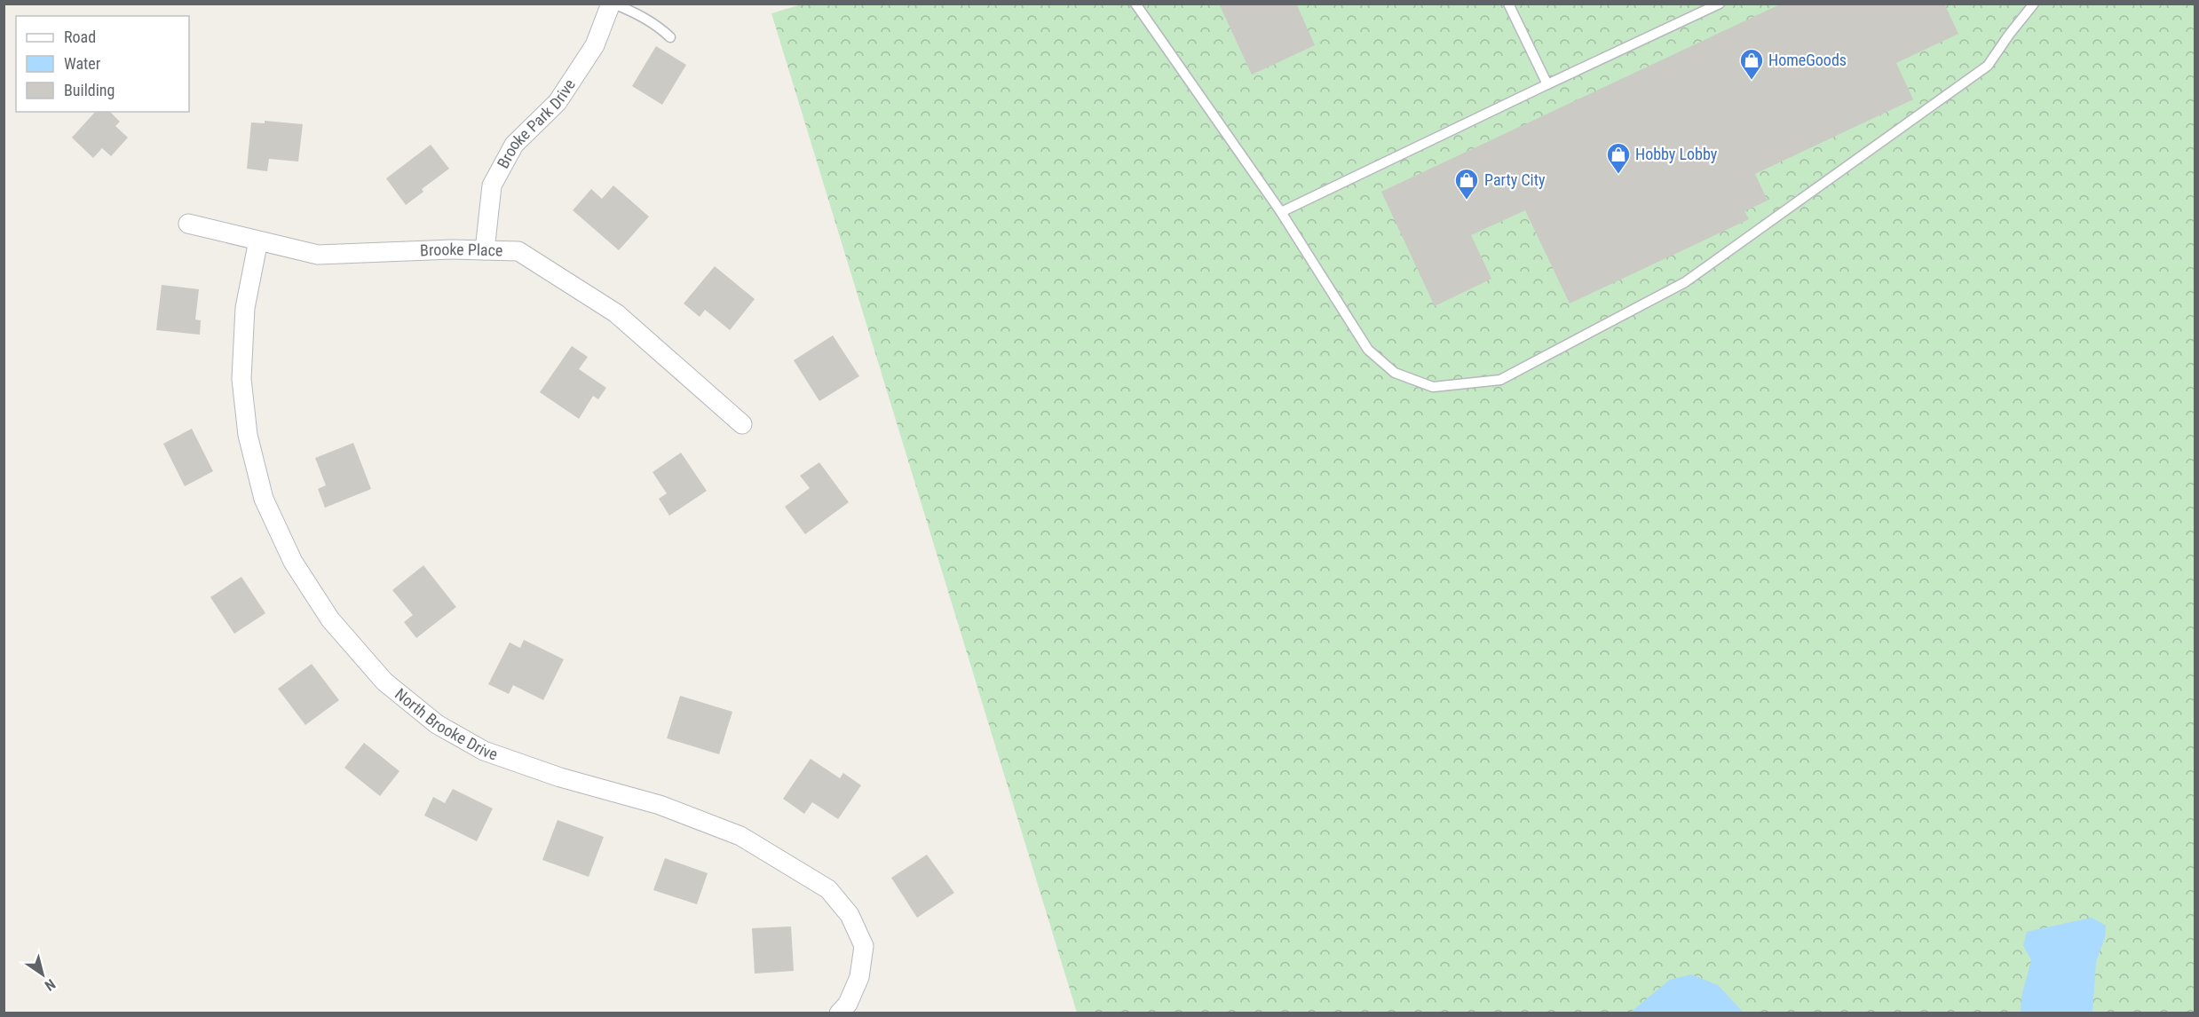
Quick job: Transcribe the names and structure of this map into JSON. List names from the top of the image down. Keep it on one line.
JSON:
{"streets":{"street":["Brooke Park Drive","Brooke Place","North Brooke Drive"]},"crossings":[["Brooke Park Drive","Brooke Place"],["Brooke Place","North Brooke Drive"]],"places":{"shop":["HomeGoods","Hobby Lobby","Party City"]},"legend":["Road","Water","Building"],"north":"bottom right"}
